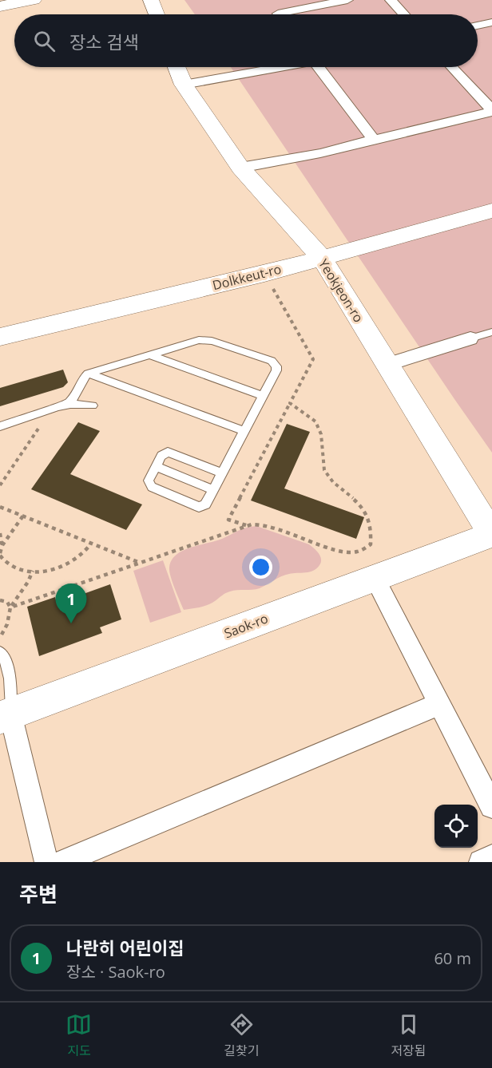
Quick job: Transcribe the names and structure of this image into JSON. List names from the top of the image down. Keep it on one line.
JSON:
{"streets":{"street":["Dolkkeut-ro","Yeokjeon-ro","Saok-ro"]},"crossings":[["Dolkkeut-ro","Yeokjeon-ro"],["Yeokjeon-ro","Saok-ro"]],"page":{"search":"장소 검색","pins":"1","heading":"주변","list":[{"mark":"1","name":"나란히 어린이집","note":"장소 · Saok-ro","value":"60 m"}],"nav":["지도","길찾기","저장됨"]}}
